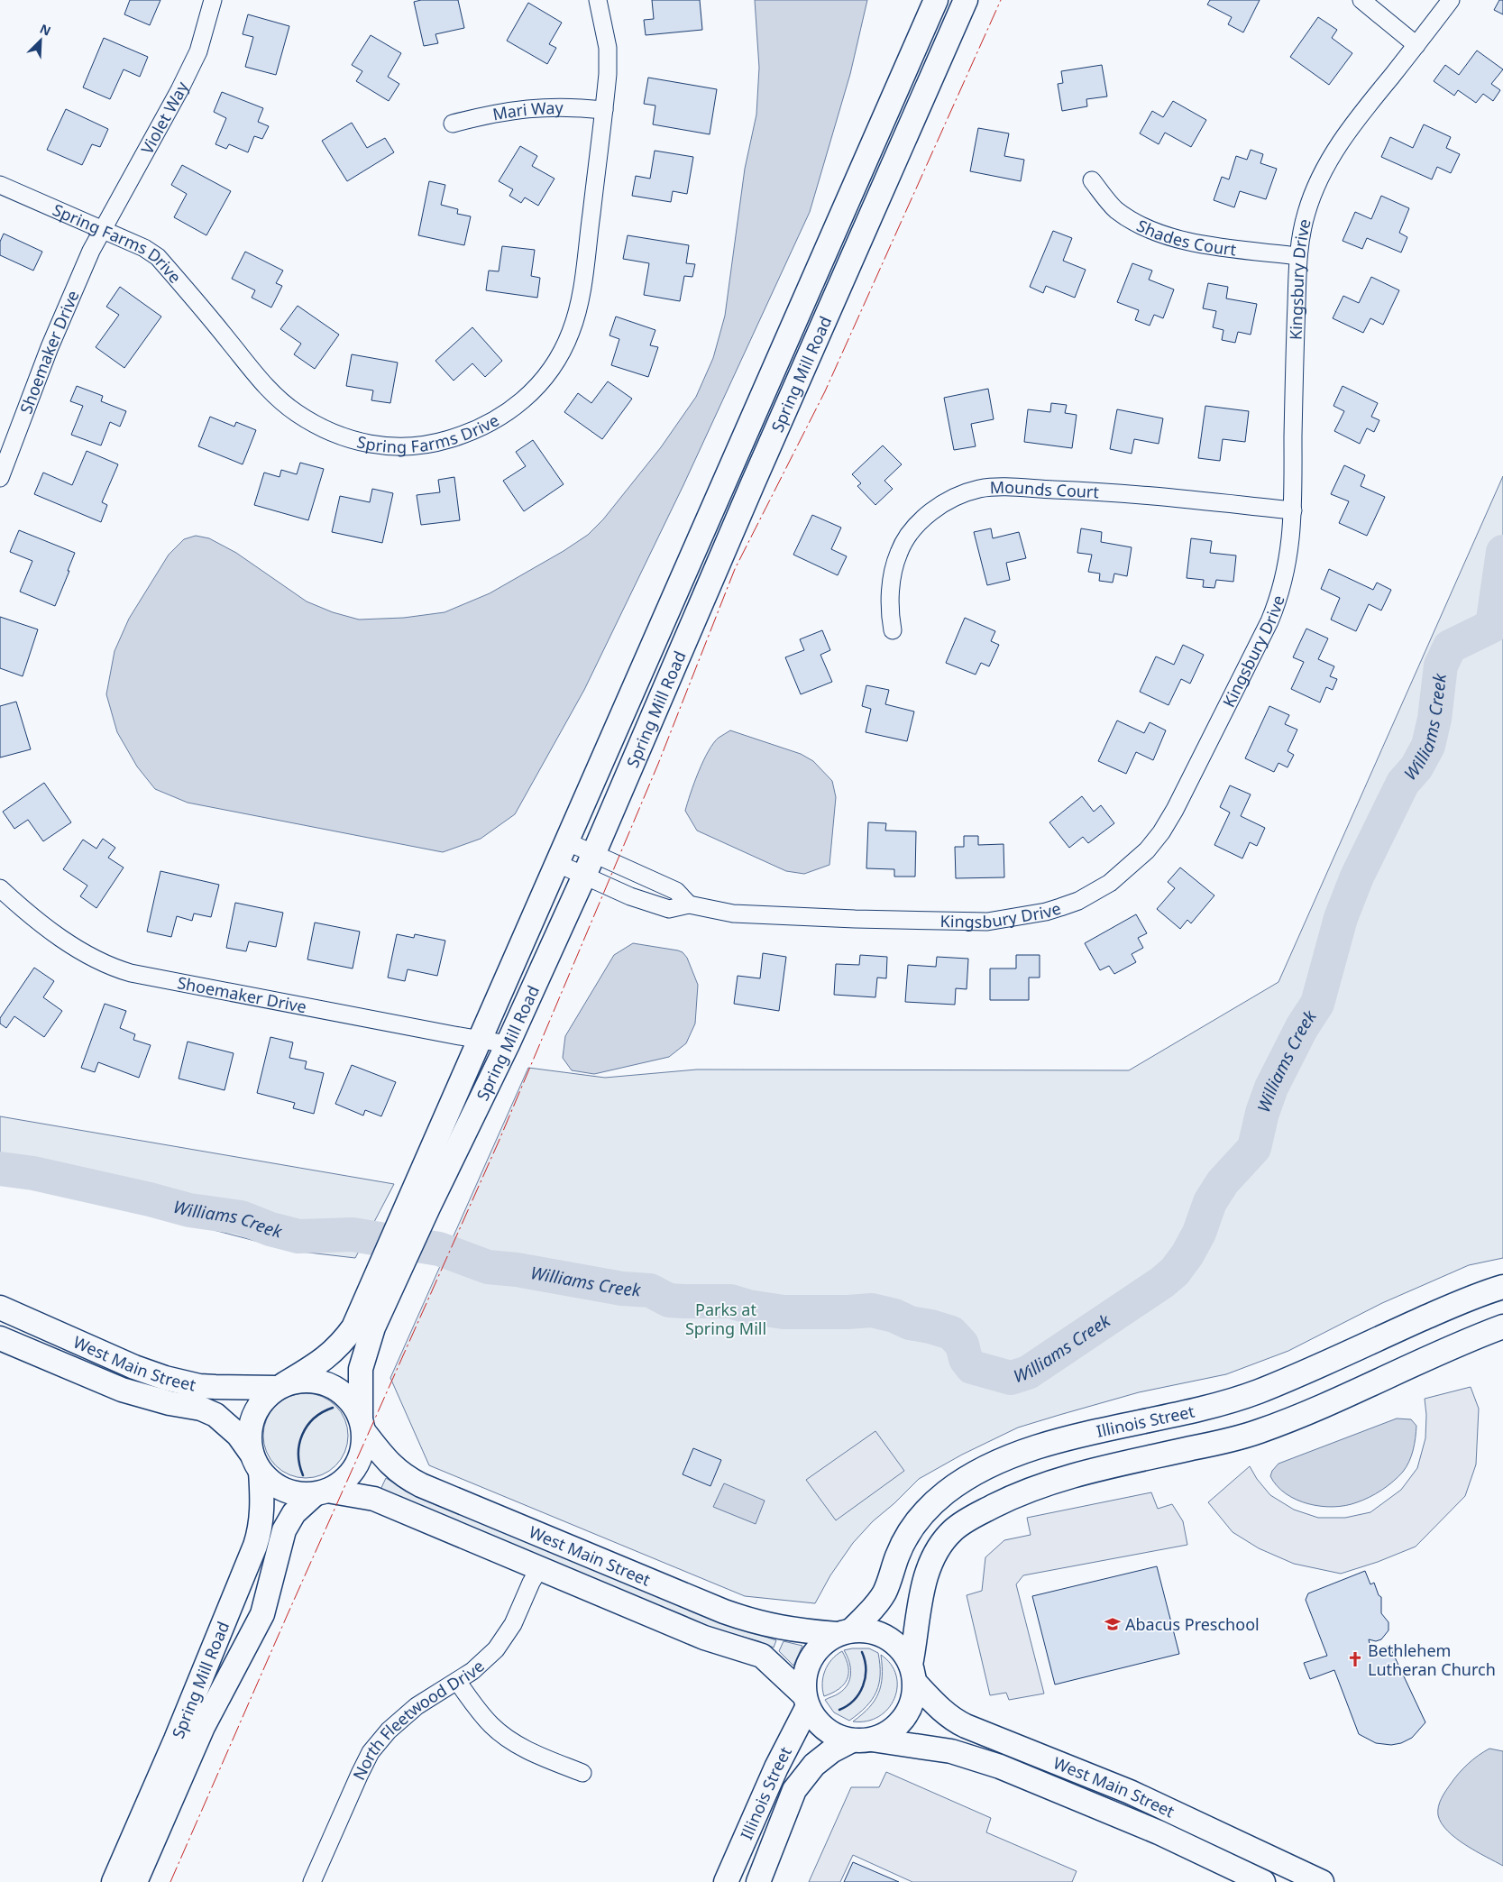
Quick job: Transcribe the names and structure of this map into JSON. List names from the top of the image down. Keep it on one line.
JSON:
{"streets":{"street":["Mari Way","Violet Way","Shades Court","Spring Farms Drive","Kingsbury Drive","Shoemaker Drive","Spring Mill Road","Mounds Court","West Main Street","Illinois Street","North Fleetwood Drive"]},"crossings":[["Mari Way","Spring Farms Drive"],["Violet Way","Spring Farms Drive"],["Violet Way","Shoemaker Drive"],["Shades Court","Kingsbury Drive"],["Spring Farms Drive","Shoemaker Drive"],["Kingsbury Drive","Spring Mill Road"],["Kingsbury Drive","Mounds Court"],["Shoemaker Drive","Spring Mill Road"],["Spring Mill Road","West Main Street"],["West Main Street","Illinois Street"],["West Main Street","North Fleetwood Drive"]],"water":["Williams Creek"],"parks":["Parks at Spring Mill"],"places":{"school or university":["Abacus Preschool"],"church":["Bethlehem Lutheran Church"]},"north":"top right"}
